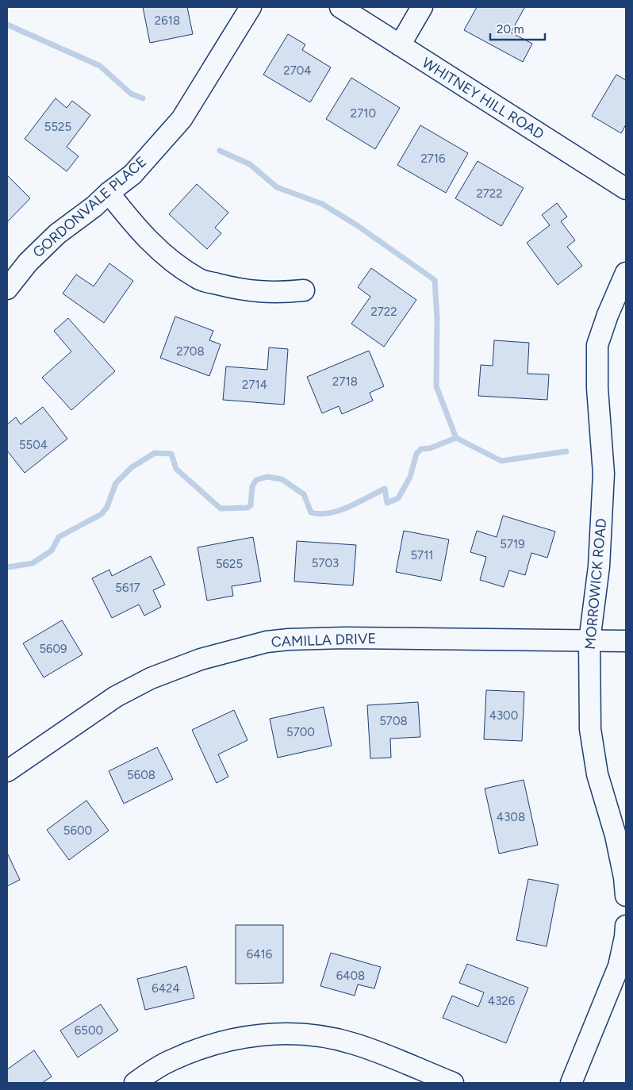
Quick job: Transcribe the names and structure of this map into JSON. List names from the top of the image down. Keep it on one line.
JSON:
{"streets":{"street":["WHITNEY HILL ROAD","GORDONVALE PLACE","MORROWICK ROAD","CAMILLA DRIVE"]},"crossings":[["MORROWICK ROAD","CAMILLA DRIVE"]],"house_numbers":["2618","2704","2710","5525","2716","2722","2722","2708","2718","2714","5504","5719","5711","5703","5625","5617","5609","4300","5708","5700","5608","4308","5600","6416","6408","6424","4326","6500"],"scale_bar":"20 m"}
